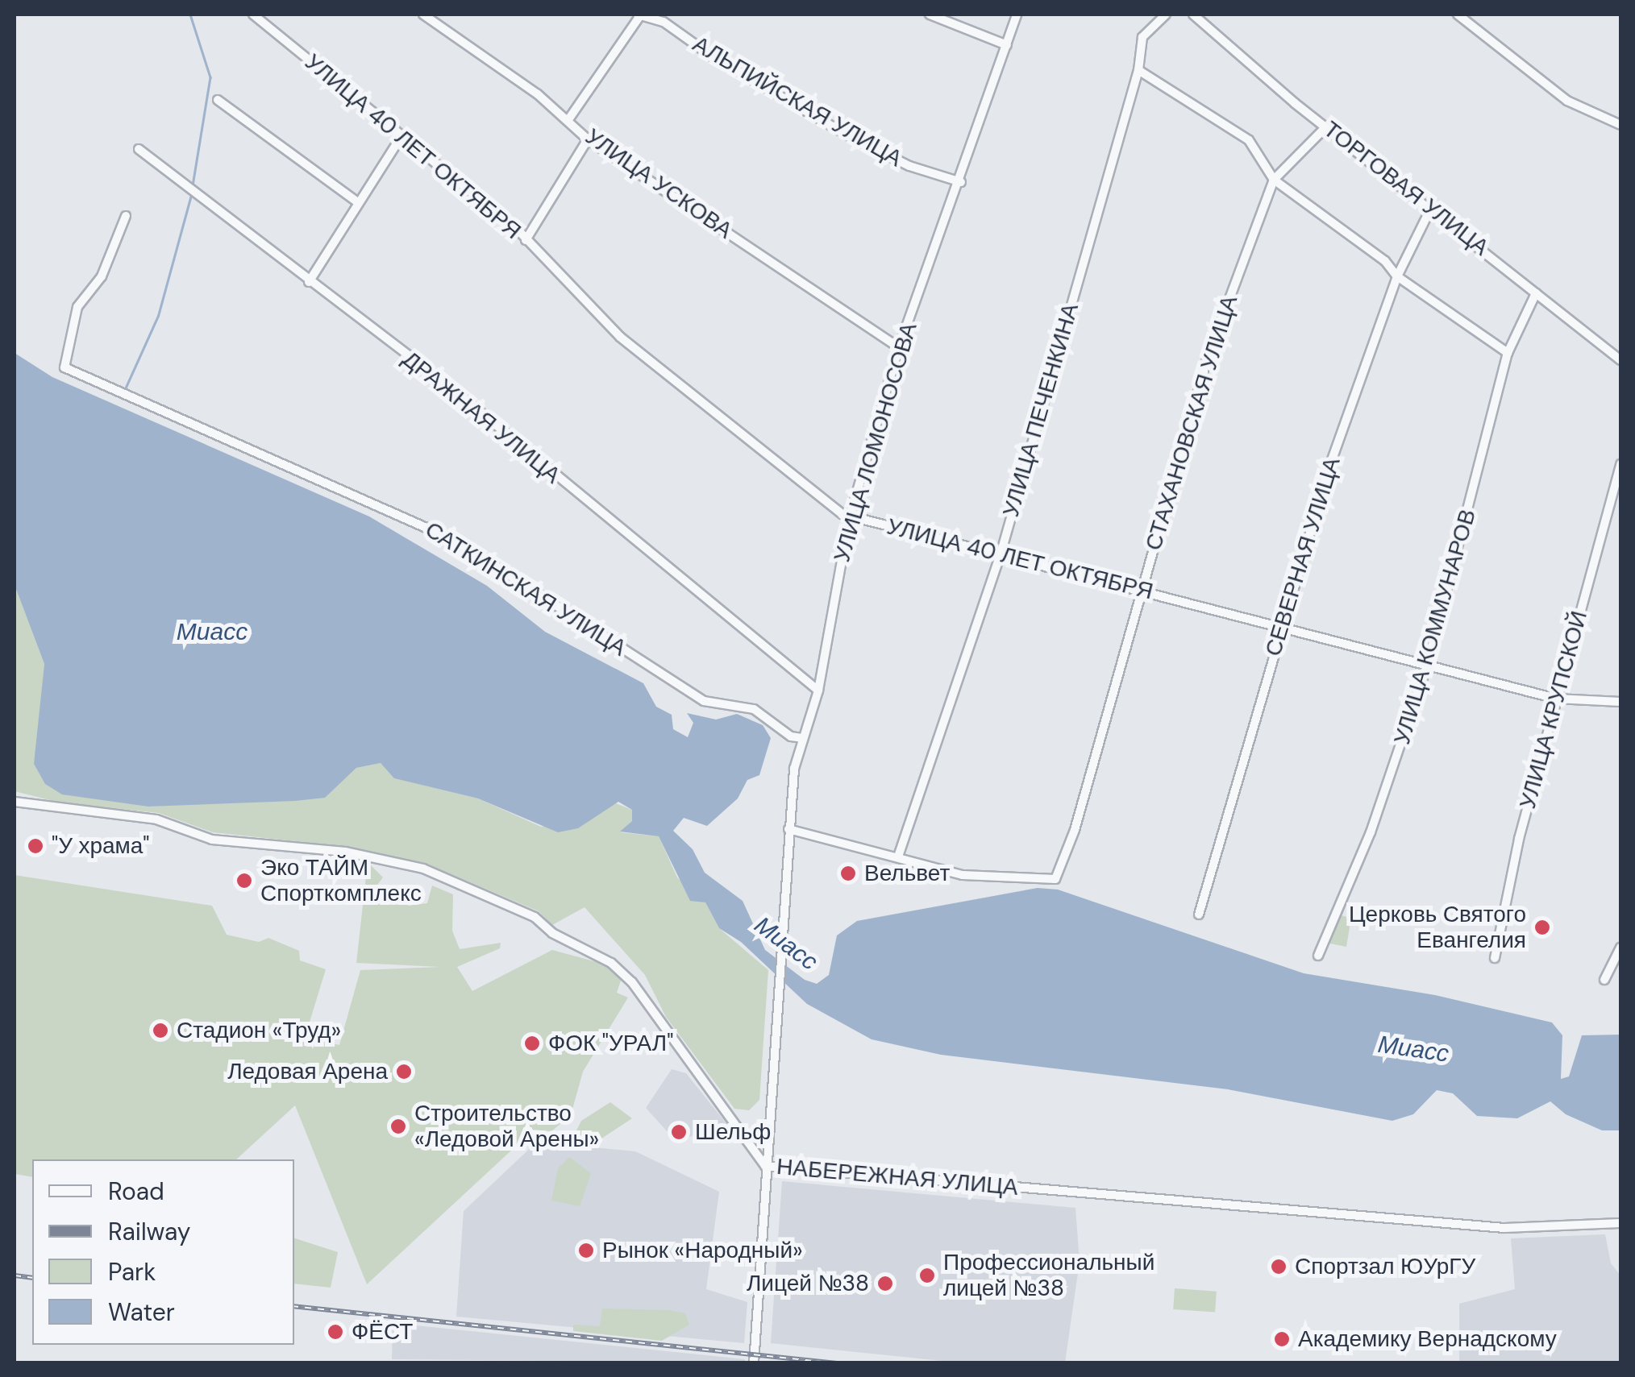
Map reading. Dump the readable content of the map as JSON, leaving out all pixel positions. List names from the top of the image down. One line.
{"streets":{"street":["АЛЬПИЙСКАЯ УЛИЦА","УЛИЦА 40 ЛЕТ ОКТЯБРЯ","УЛИЦА УСКОВА","ТОРГОВАЯ УЛИЦА","УЛИЦА ПЕЧЕНКИНА","ДРАЖНАЯ УЛИЦА","СТАХАНОВСКАЯ УЛИЦА","УЛИЦА ЛОМОНОСОВА","СЕВЕРНАЯ УЛИЦА","САТКИНСКАЯ УЛИЦА","УЛИЦА КОММУНАРОВ","УЛИЦА КРУПСКОЙ","НАБЕРЕЖНАЯ УЛИЦА"]},"crossings":[["АЛЬПИЙСКАЯ УЛИЦА","УЛИЦА ЛОМОНОСОВА"],["УЛИЦА 40 ЛЕТ ОКТЯБРЯ","УЛИЦА ПЕЧЕНКИНА"],["УЛИЦА 40 ЛЕТ ОКТЯБРЯ","СТАХАНОВСКАЯ УЛИЦА"],["УЛИЦА 40 ЛЕТ ОКТЯБРЯ","УЛИЦА ЛОМОНОСОВА"],["УЛИЦА 40 ЛЕТ ОКТЯБРЯ","СЕВЕРНАЯ УЛИЦА"],["УЛИЦА 40 ЛЕТ ОКТЯБРЯ","УЛИЦА КОММУНАРОВ"],["УЛИЦА 40 ЛЕТ ОКТЯБРЯ","УЛИЦА КРУПСКОЙ"],["УЛИЦА УСКОВА","УЛИЦА ЛОМОНОСОВА"],["ТОРГОВАЯ УЛИЦА","СТАХАНОВСКАЯ УЛИЦА"],["ТОРГОВАЯ УЛИЦА","СЕВЕРНАЯ УЛИЦА"],["ТОРГОВАЯ УЛИЦА","УЛИЦА КОММУНАРОВ"],["УЛИЦА ПЕЧЕНКИНА","СТАХАНОВСКАЯ УЛИЦА"],["ДРАЖНАЯ УЛИЦА","УЛИЦА ЛОМОНОСОВА"],["УЛИЦА ЛОМОНОСОВА","САТКИНСКАЯ УЛИЦА"],["УЛИЦА ЛОМОНОСОВА","НАБЕРЕЖНАЯ УЛИЦА"]],"water":["Миасс"],"places":["\"У храма\"","Вельвет","Эко ТАЙМ Спорткомплекс","Церковь Святого Евангелия","Стадион «Труд»","ФОК \"УРАЛ\"","Ледовая Арена","Строительство «Ледовой Арены»","Шельф","Рынок «Народный»","Спортзал ЮУрГУ","Профессиональный лицей №38","Лицей №38","ФЁСТ","Академику Вернадскому"],"legend":["Road","Railway","Park","Water"]}
